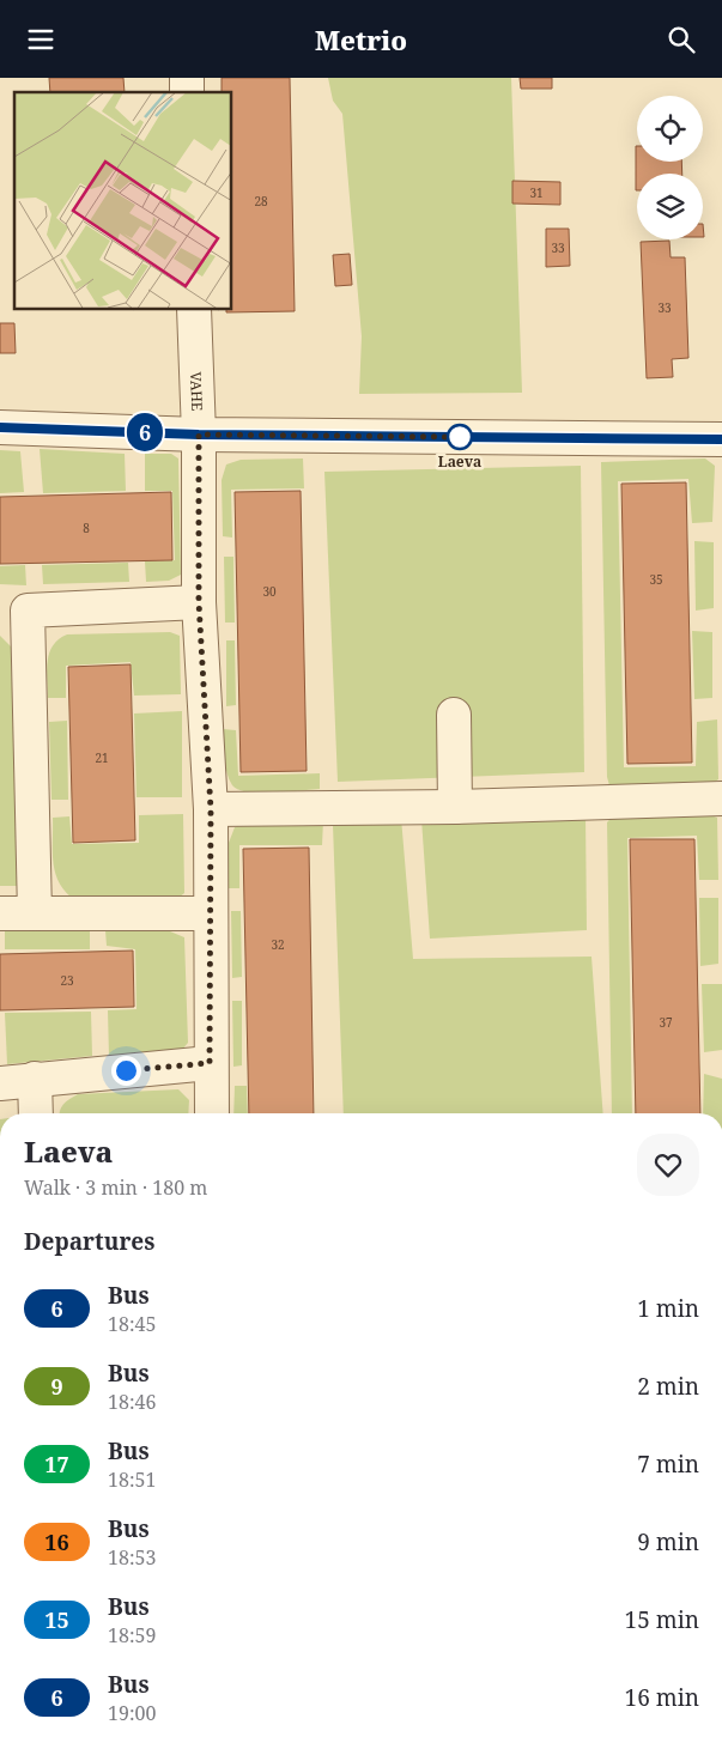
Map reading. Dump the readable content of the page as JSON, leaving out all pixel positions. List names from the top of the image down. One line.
{"streets":{"street":["VAHE"]},"places":["Laeva"],"lines":["bus line 6"],"house_numbers":["31","28","33","33","8","35","30","21","32","23","37"],"page":{"header":"Metrio","on_map":"6","heading":[["Laeva","Walk · 3 min · 180 m"],"Departures"],"list":[{"mark":"6","name":"Bus","note":"18:45","value":"1 min"},{"mark":"9","name":"Bus","note":"18:46","value":"2 min"},{"mark":"17","name":"Bus","note":"18:51","value":"7 min"},{"mark":"16","name":"Bus","note":"18:53","value":"9 min"},{"mark":"15","name":"Bus","note":"18:59","value":"15 min"},{"mark":"6","name":"Bus","note":"19:00","value":"16 min"}]}}
